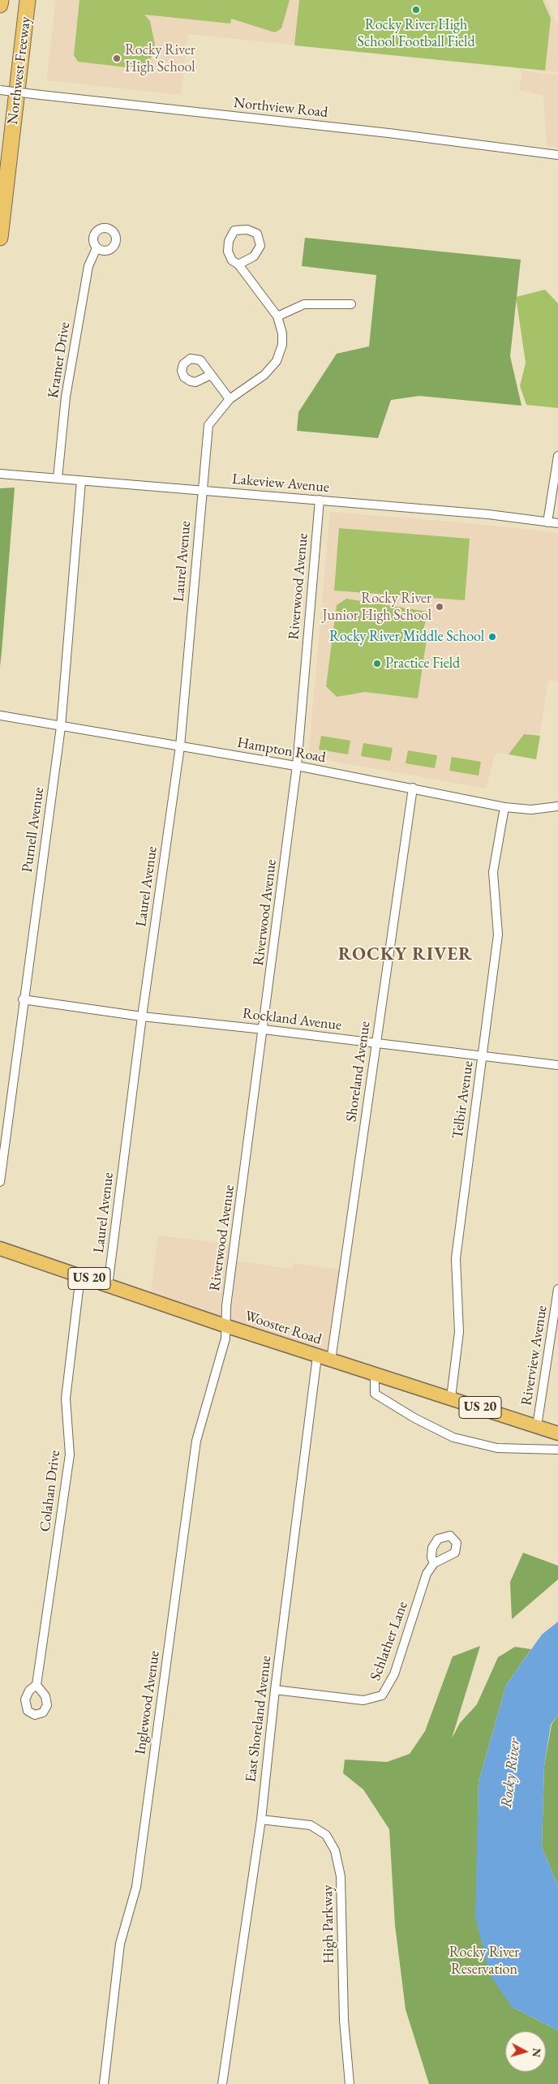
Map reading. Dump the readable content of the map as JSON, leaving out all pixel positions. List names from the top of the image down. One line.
{"streets":{"highway":["Northwest Freeway"],"main road":["US 20","Wooster Road"],"street":["Northview Road","Kramer Drive","Lakeview Avenue","Laurel Avenue","Riverwood Avenue","Hampton Road","Purnell Avenue","Rockland Avenue","Shoreland Avenue","Telbir Avenue","Riverview Avenue","Colahan Drive","Schlather Lane","Inglewood Avenue","East Shoreland Avenue","High Parkway"]},"crossings":[["Kramer Drive","Lakeview Avenue"],["Lakeview Avenue","Laurel Avenue"],["Lakeview Avenue","Riverwood Avenue"],["Lakeview Avenue","Purnell Avenue"],["Laurel Avenue","Hampton Road"],["Laurel Avenue","Rockland Avenue"],["Laurel Avenue","Wooster Road"],["Riverwood Avenue","Hampton Road"],["Riverwood Avenue","Rockland Avenue"],["Riverwood Avenue","Wooster Road"],["Riverwood Avenue","Inglewood Avenue"],["Hampton Road","Purnell Avenue"],["Hampton Road","Shoreland Avenue"],["Hampton Road","Telbir Avenue"],["Purnell Avenue","Rockland Avenue"],["Rockland Avenue","Shoreland Avenue"],["Rockland Avenue","Telbir Avenue"],["Shoreland Avenue","Wooster Road"],["Telbir Avenue","Wooster Road"],["Wooster Road","Riverview Avenue"],["Wooster Road","Colahan Drive"],["Wooster Road","Inglewood Avenue"],["Wooster Road","East Shoreland Avenue"],["Schlather Lane","East Shoreland Avenue"],["East Shoreland Avenue","High Parkway"]],"districts":["ROCKY RIVER"],"water":["Rocky River"],"parks":["Rocky River Reservation"],"places":["Rocky River High School Football Field","Rocky River High School","Rocky River Junior High School","Rocky River Middle School","Practice Field"],"north":"right"}
